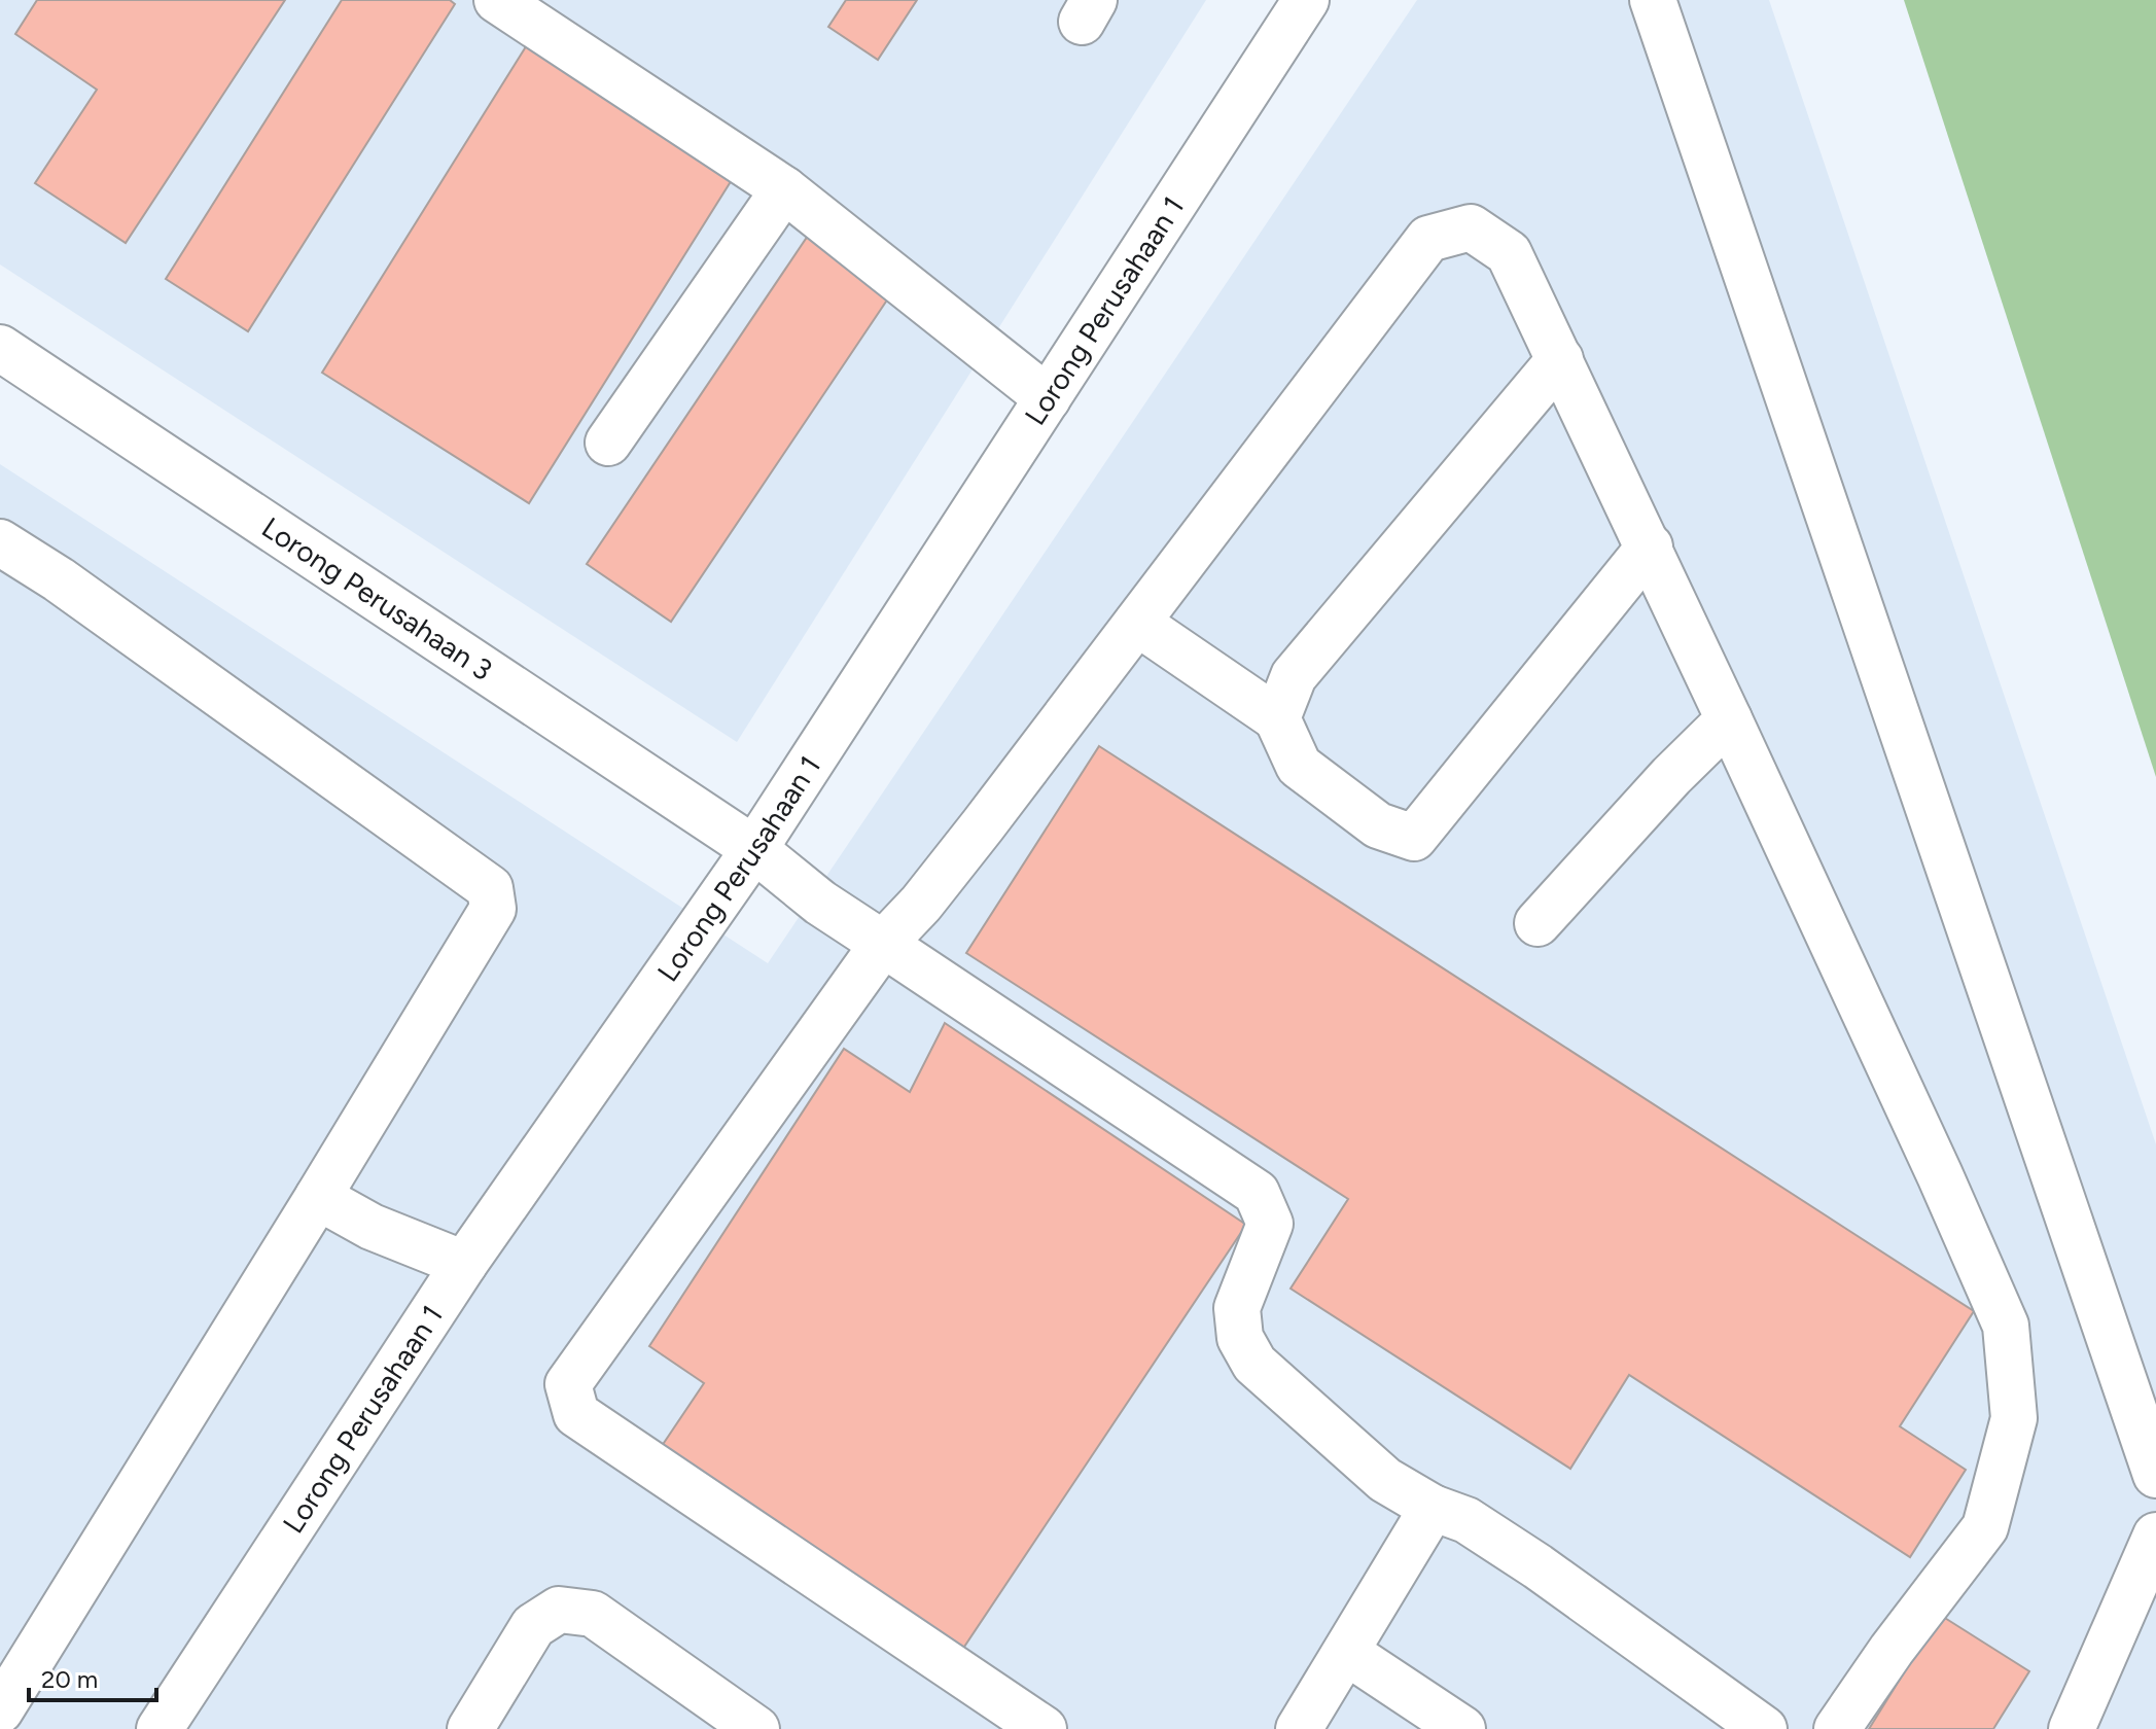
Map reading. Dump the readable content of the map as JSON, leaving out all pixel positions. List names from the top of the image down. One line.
{"streets":{"street":["Lorong Perusahaan 1","Lorong Perusahaan 3"]},"crossings":[["Lorong Perusahaan 1","Lorong Perusahaan 3"]],"scale_bar":"20 m"}
